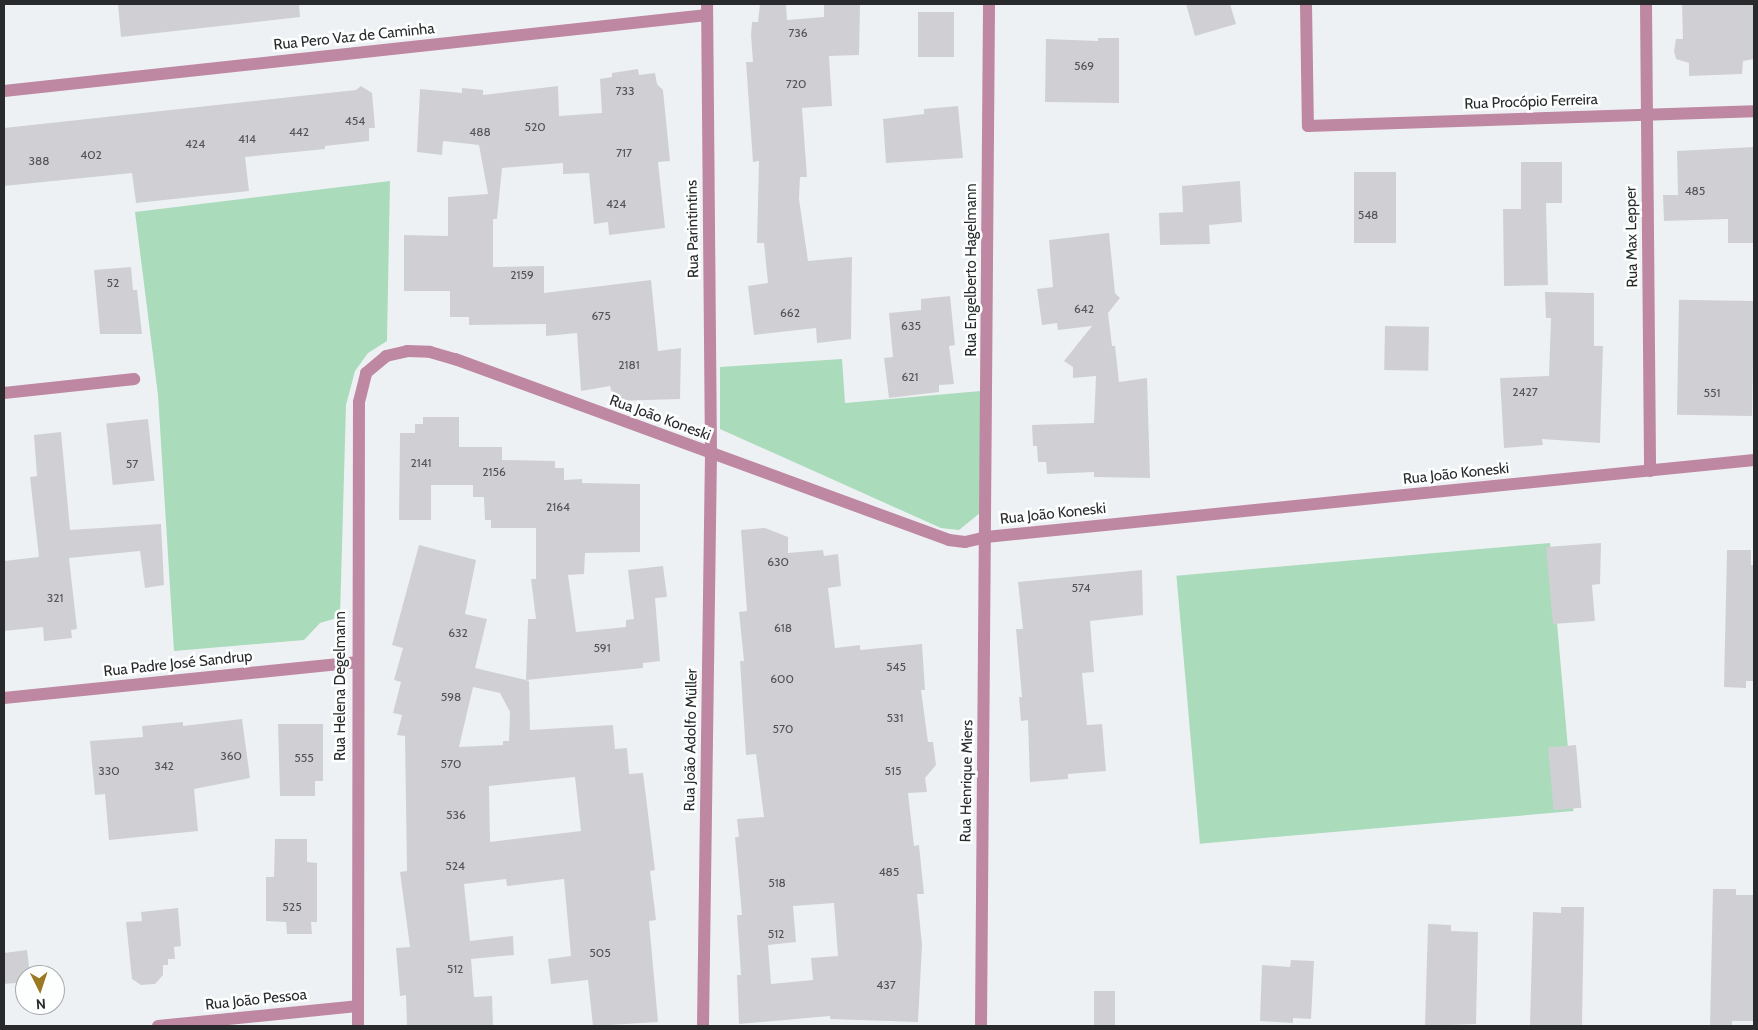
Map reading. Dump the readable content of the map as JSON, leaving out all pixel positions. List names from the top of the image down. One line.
{"streets":{"street":["Rua Pero Vaz de Caminha","Rua Procópio Ferreira","Rua Parintintins","Rua Max Lepper","Rua Engelberto Hagelmann","Rua João Koneski","Rua Padre José Sandrup","Rua Helena Degelmann","Rua João Adolfo Müller","Rua Henrique Miers","Rua João Pessoa"]},"crossings":[["Rua Pero Vaz de Caminha","Rua Parintintins"],["Rua Procópio Ferreira","Rua Max Lepper"],["Rua Parintintins","Rua João Koneski"],["Rua Parintintins","Rua João Adolfo Müller"],["Rua Max Lepper","Rua João Koneski"],["Rua Engelberto Hagelmann","Rua João Koneski"],["Rua Engelberto Hagelmann","Rua Henrique Miers"],["Rua João Koneski","Rua Helena Degelmann"],["Rua João Koneski","Rua João Adolfo Müller"],["Rua João Koneski","Rua Henrique Miers"],["Rua Padre José Sandrup","Rua Helena Degelmann"],["Rua Helena Degelmann","Rua João Pessoa"]],"house_numbers":["736","569","720","733","454","520","442","488","414","424","717","402","388","485","424","548","2159","52","642","662","675","635","2181","621","2427","551","2141","57","2156","2164","630","574","321","618","632","591","545","600","598","531","570","360","555","570","342","330","515","536","524","485","518","525","512","505","512","437"],"north":"bottom"}
